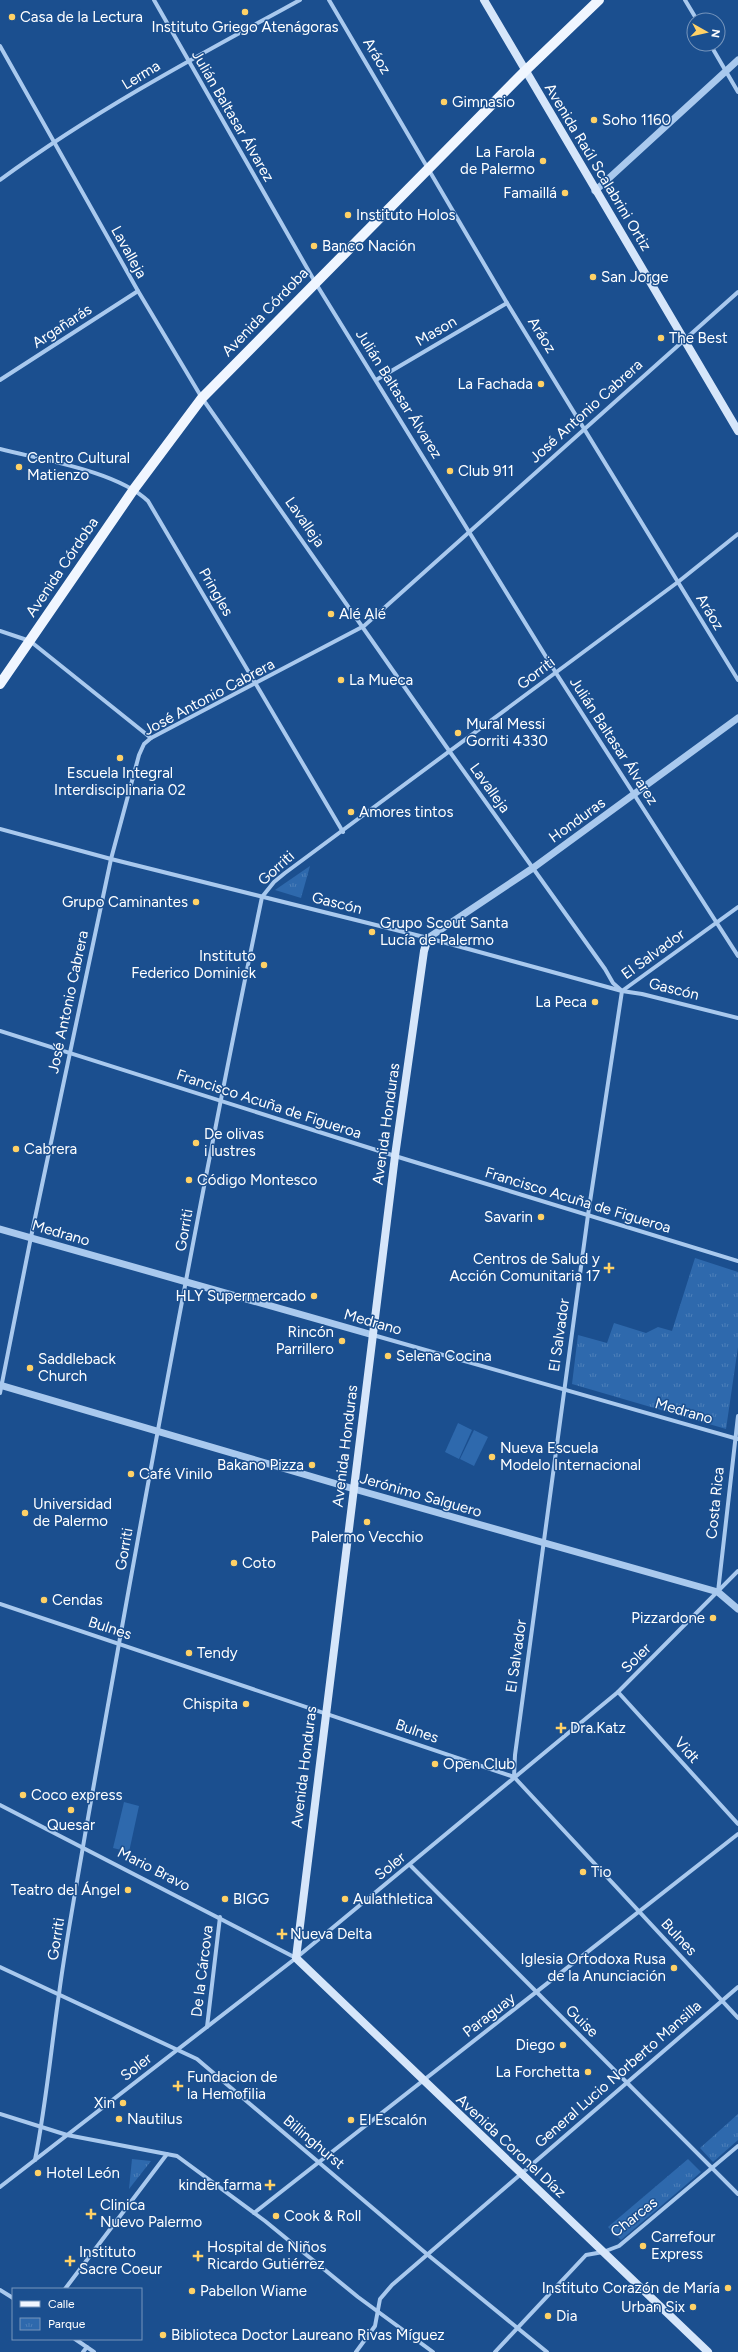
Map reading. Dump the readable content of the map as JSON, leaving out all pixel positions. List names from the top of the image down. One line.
{"streets":{"main road":["Avenida Raúl Scalabrini Ortiz","Avenida Córdoba","Avenida Honduras","Avenida Coronel Díaz"],"street":["Aráoz","Lerma","Julián Baltasar Álvarez","Lavalleja","Argañarás","Mason","José Antonio Cabrera","Pringles","Gorriti","Honduras","Gascón","El Salvador","Francisco Acuña de Figueroa","Medrano","Jerónimo Salguero","Costa Rica","Bulnes","Soler","Vidt","Mario Bravo","De la Cárcova","Paraguay","Guise","General Lucio Norberto Mansilla","Billinghurst","Charcas"]},"crossings":[["Aráoz","Avenida Córdoba"],["Aráoz","Mason"],["Aráoz","José Antonio Cabrera"],["Aráoz","Gorriti"],["Lerma","Julián Baltasar Álvarez"],["Lerma","Lavalleja"],["Julián Baltasar Álvarez","Avenida Córdoba"],["Julián Baltasar Álvarez","Mason"],["Julián Baltasar Álvarez","José Antonio Cabrera"],["Julián Baltasar Álvarez","Gorriti"],["Julián Baltasar Álvarez","Honduras"],["Julián Baltasar Álvarez","El Salvador"],["Avenida Raúl Scalabrini Ortiz","Avenida Córdoba"],["Avenida Raúl Scalabrini Ortiz","José Antonio Cabrera"],["Lavalleja","Avenida Córdoba"],["Lavalleja","Argañarás"],["Lavalleja","José Antonio Cabrera"],["Lavalleja","Gorriti"],["Lavalleja","Honduras"],["Lavalleja","Gascón"],["Lavalleja","El Salvador"],["Avenida Córdoba","Pringles"],["José Antonio Cabrera","Pringles"],["José Antonio Cabrera","Gascón"],["José Antonio Cabrera","Francisco Acuña de Figueroa"],["José Antonio Cabrera","Medrano"],["José Antonio Cabrera","Jerónimo Salguero"],["Pringles","Gorriti"],["Gorriti","Gascón"],["Gorriti","Francisco Acuña de Figueroa"],["Gorriti","Medrano"],["Gorriti","Jerónimo Salguero"],["Gorriti","Bulnes"],["Gorriti","Soler"],["Gorriti","Mario Bravo"],["Gorriti","Billinghurst"],["Honduras","Gascón"],["Honduras","Avenida Honduras"],["Gascón","El Salvador"],["Gascón","Avenida Honduras"],["El Salvador","Francisco Acuña de Figueroa"],["El Salvador","Medrano"],["El Salvador","Jerónimo Salguero"],["El Salvador","Bulnes"],["El Salvador","Soler"],["Francisco Acuña de Figueroa","Avenida Honduras"],["Avenida Honduras","Medrano"],["Avenida Honduras","Jerónimo Salguero"],["Avenida Honduras","Bulnes"],["Avenida Honduras","Soler"],["Avenida Honduras","Mario Bravo"],["Avenida Honduras","Avenida Coronel Díaz"],["Medrano","Costa Rica"],["Jerónimo Salguero","Costa Rica"],["Jerónimo Salguero","Soler"],["Costa Rica","Soler"],["Bulnes","Soler"],["Bulnes","Paraguay"],["Bulnes","General Lucio Norberto Mansilla"],["Soler","Vidt"],["Soler","Mario Bravo"],["Soler","De la Cárcova"],["Soler","Guise"],["Soler","Billinghurst"],["Soler","Avenida Coronel Díaz"],["Mario Bravo","De la Cárcova"],["Mario Bravo","Avenida Coronel Díaz"],["Paraguay","Guise"],["Paraguay","Billinghurst"],["Paraguay","Avenida Coronel Díaz"],["Guise","General Lucio Norberto Mansilla"],["Guise","Charcas"],["General Lucio Norberto Mansilla","Billinghurst"],["General Lucio Norberto Mansilla","Avenida Coronel Díaz"],["Billinghurst","Charcas"],["Avenida Coronel Díaz","Charcas"]],"places":{"other":["Instituto Griego Atenágoras","Casa de la Lectura","Gimnasio","Soho 1160","La Farola de Palermo","Famaillá","Instituto Holos","Banco Nación","San Jorge","The Best","La Fachada","Centro Cultural Matienzo","Club 911","Alé Alé","La Mueca","Mural Messi Gorriti 4330","Escuela Integral Interdisciplinaria 02","Amores tintos","Grupo Caminantes","Grupo Scout Santa Lucía de Palermo","Instituto Federico Dominick","La Peca","De olivas i lustres","Cabrera","Código Montesco","Savarin","HLY Supermercado","Rincón Parrillero","Selena Cocina","Saddleback Church","Nueva Escuela Modelo Internacional","Bakano Pizza","Café Vinilo","Universidad de Palermo","Palermo Vecchio","Coto","Cendas","Pizzardone","Tendy","Chispita","Open Club","Coco express","Quesar","Tio","Teatro del Ángel","BIGG","Aulathletica","Iglesia Ortodoxa Rusa de la Anunciación","Diego","La Forchetta","Xin","Nautilus","El Escalón","Hotel León","Cook & Roll","Carrefour Express","Instituto Corazón de María","Pabellon Wiame","Urban Six","Dia","Biblioteca Doctor Laureano Rivas Míguez"],"health":["Centros de Salud y Acción Comunitaria 17","Dra.Katz","Nueva Delta","Fundacion de la Hemofilia","kinder farma","Clinica Nuevo Palermo","Hospital de Niños Ricardo Gutiérrez","Instituto Sacre Coeur"]},"legend":["Calle","Parque"],"north":"right"}
